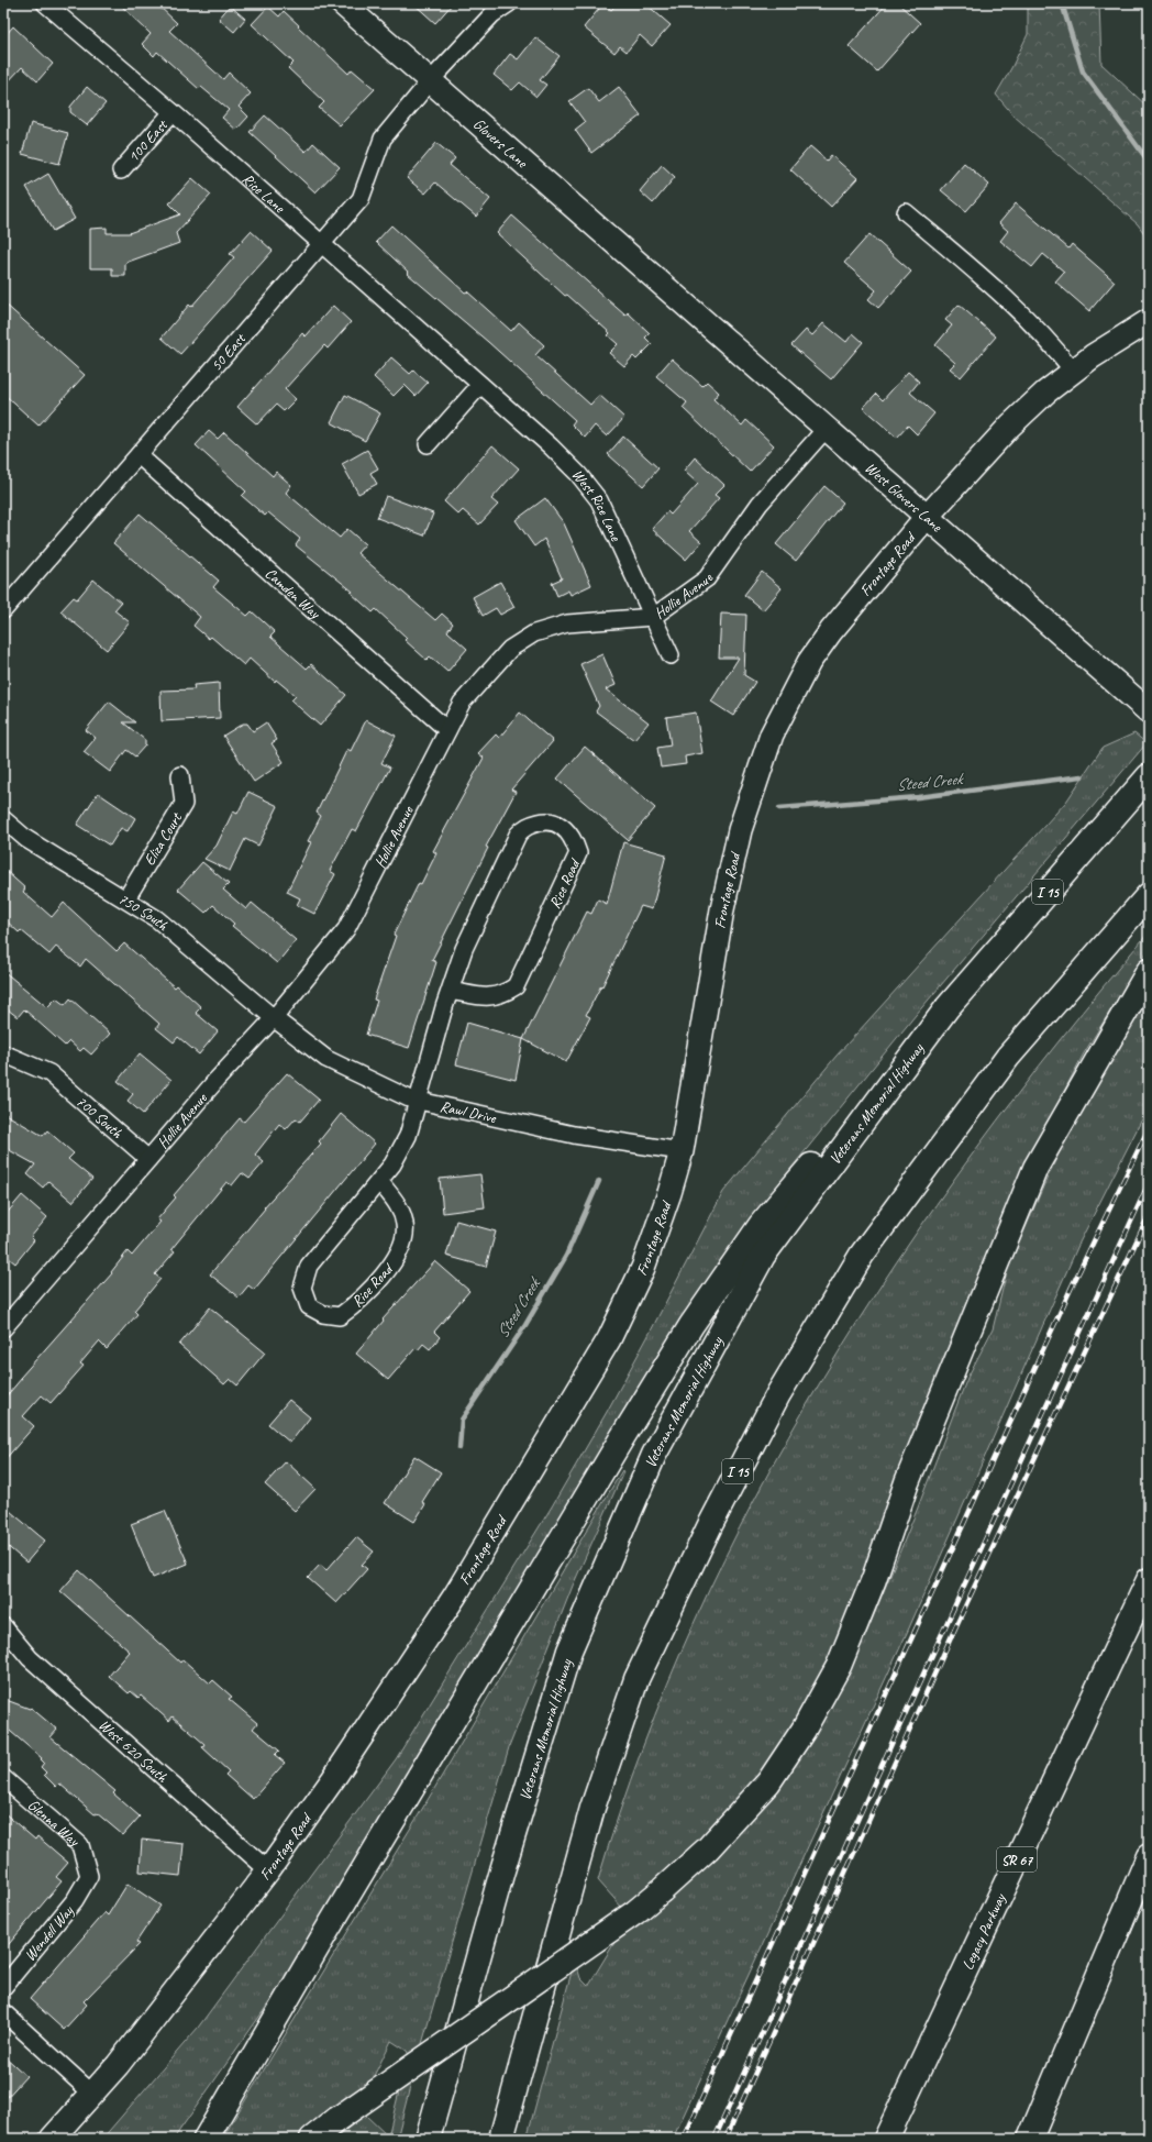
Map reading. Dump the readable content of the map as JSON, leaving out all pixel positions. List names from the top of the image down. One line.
{"streets":{"highway":["I 15","Veterans Memorial Highway","SR 67","Legacy Parkway"],"street":["100 East","Glovers Lane","Rice Lane","50 East","West Glovers Lane","West Rice Lane","Frontage Road","Camden Way","Hollie Avenue","Eliza Court","Rice Road","750 South","Rawl Drive","700 South","West 620 South","Glenna Way","Wendell Way"]},"crossings":[["100 East","Rice Lane"],["Glovers Lane","50 East"],["Glovers Lane","West Glovers Lane"],["Rice Lane","50 East"],["Rice Lane","West Rice Lane"],["50 East","Camden Way"],["West Glovers Lane","Frontage Road"],["West Glovers Lane","Hollie Avenue"],["West Rice Lane","Hollie Avenue"],["Frontage Road","Rawl Drive"],["Frontage Road","West 620 South"],["Camden Way","Hollie Avenue"],["Hollie Avenue","750 South"],["Hollie Avenue","Rawl Drive"],["Hollie Avenue","700 South"],["Eliza Court","750 South"],["Rice Road","Rawl Drive"],["750 South","Rawl Drive"],["Glenna Way","Wendell Way"]],"water":["Steed Creek"]}
